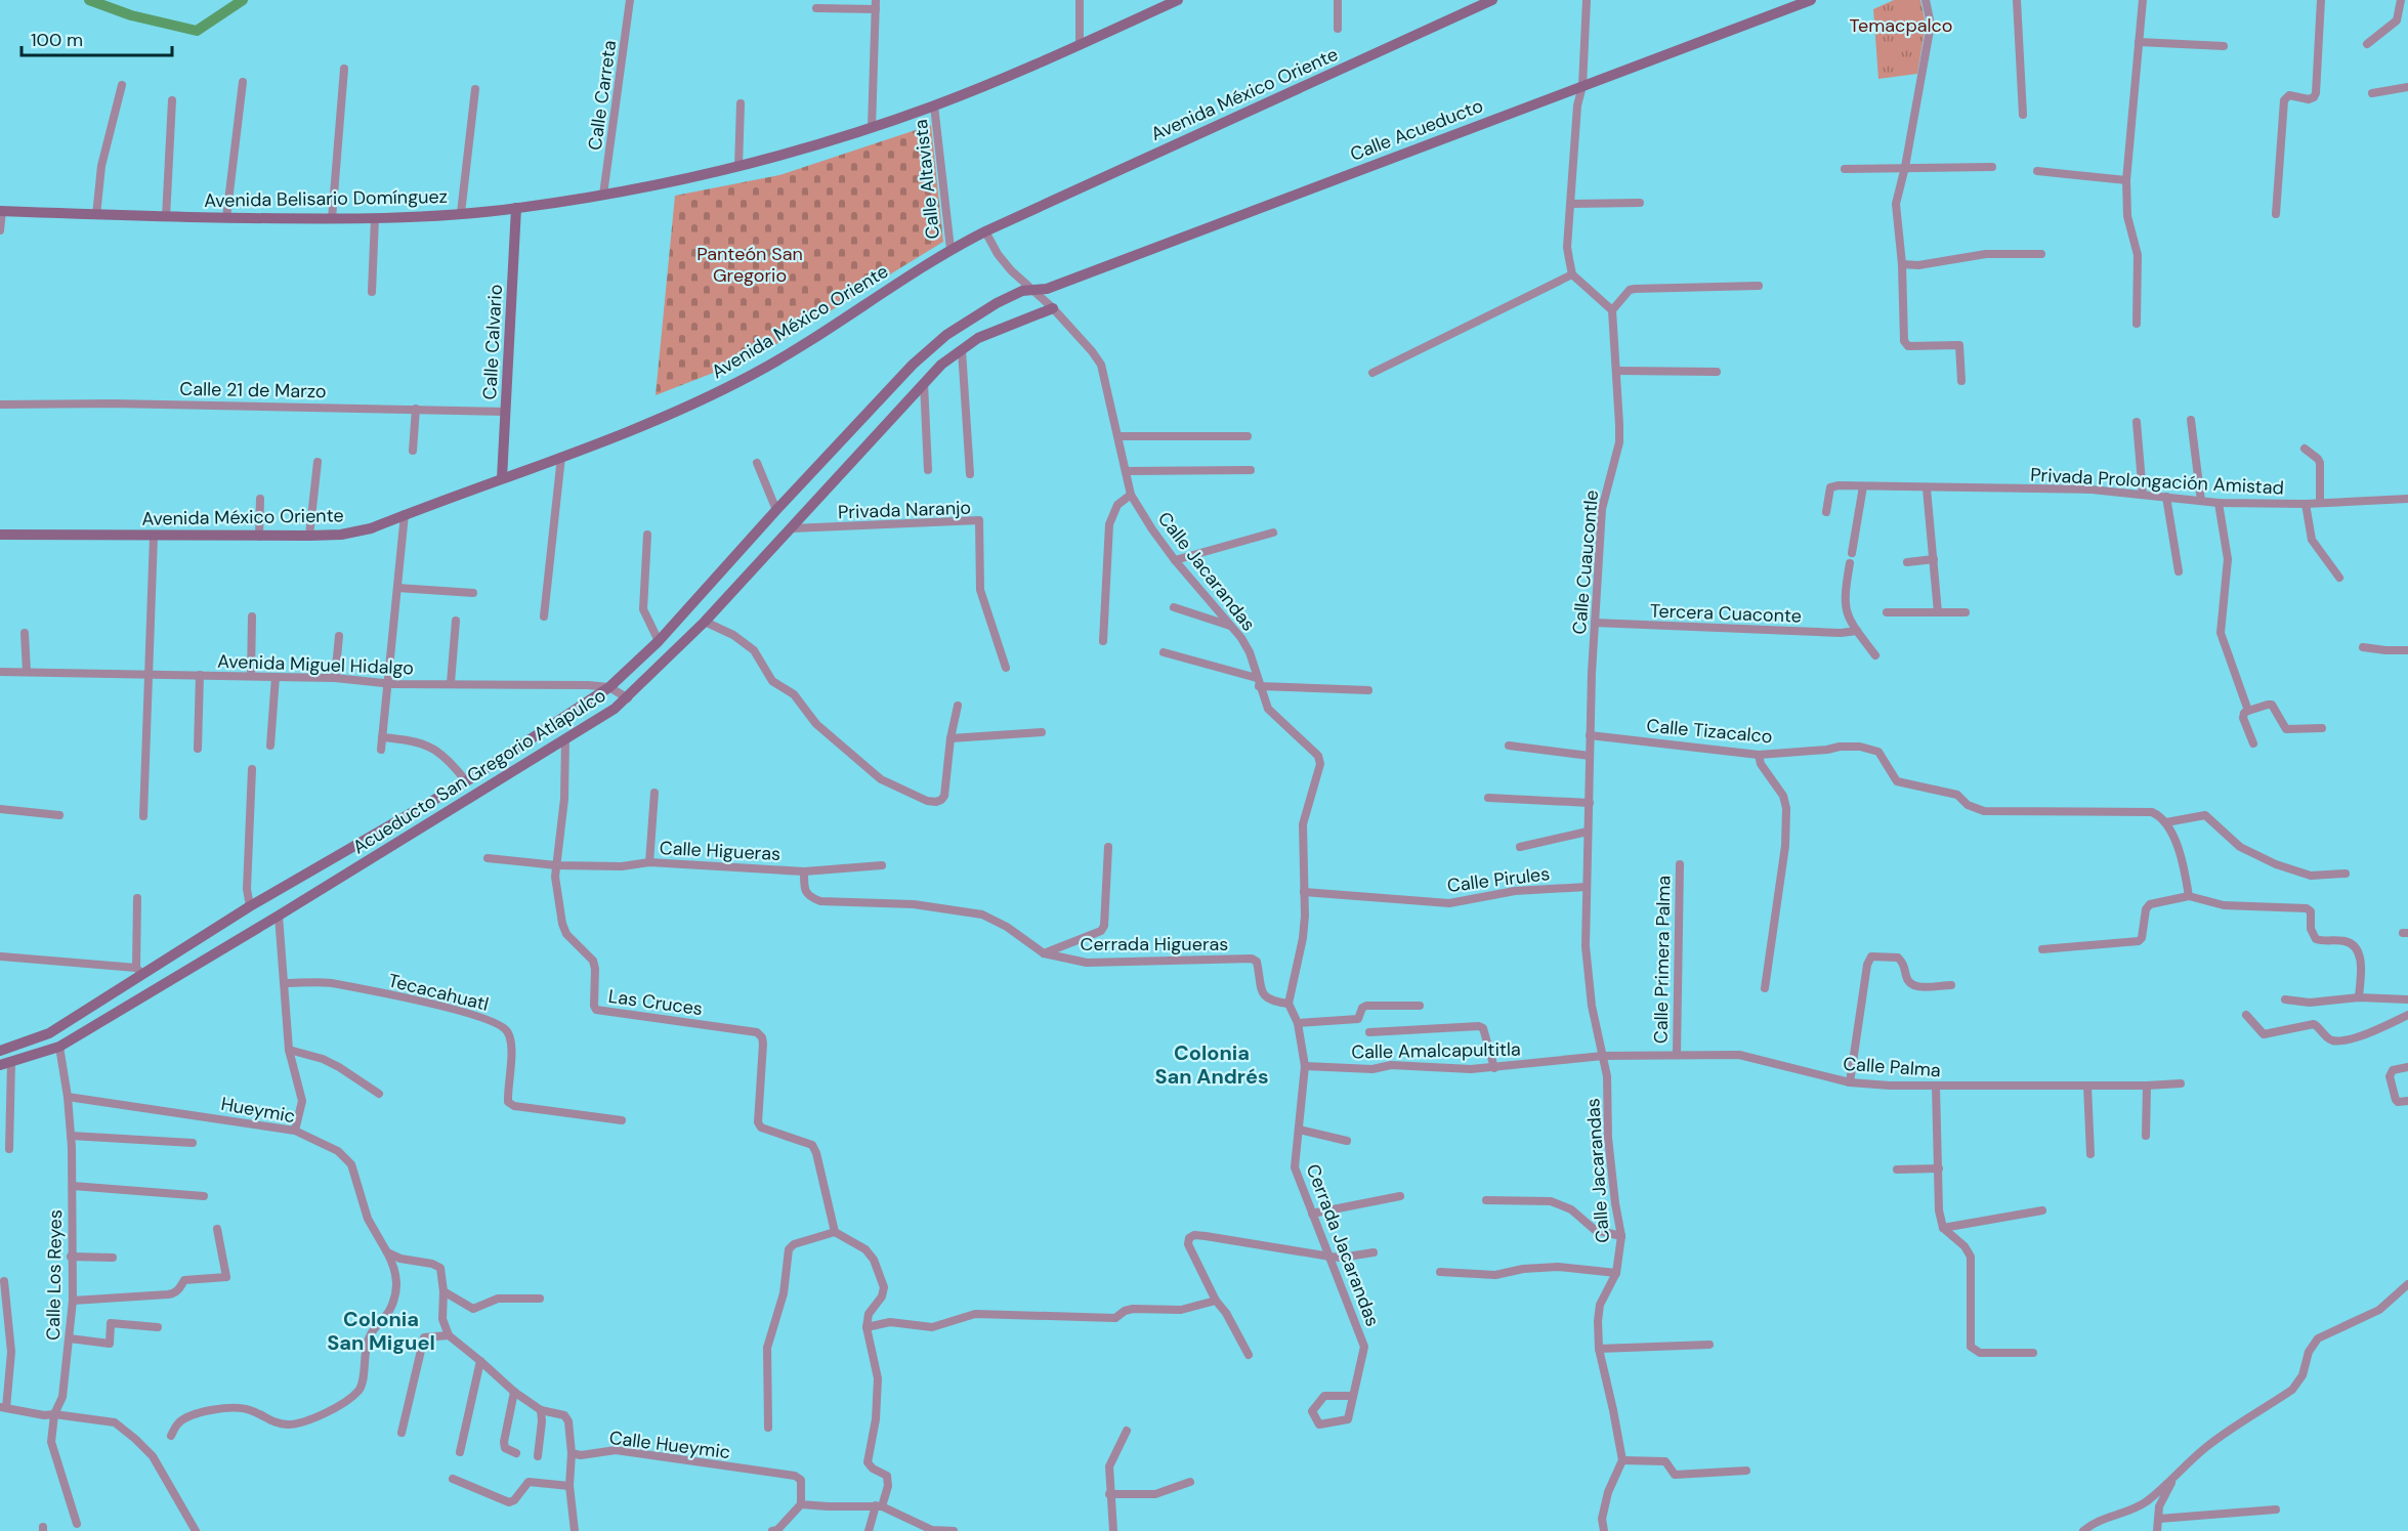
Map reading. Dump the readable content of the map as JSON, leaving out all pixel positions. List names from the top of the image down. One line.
{"streets":{"street":["Avenida México Oriente","Calle Carreta","Calle Acueducto","Calle Altavista","Avenida Belisario Domínguez","Calle Calvario","Calle 21 de Marzo","Privada Prolongación Amistad","Privada Naranjo","Calle Cuaucontle","Calle Jacarandas","Tercera Cuaconte","Avenida Miguel Hidalgo","Calle Tizacalco","Acueducto San Gregorio Atlapulco","Calle Higueras","Calle Pirules","Cerrada Higueras","Calle Primera Palma","Tecacahuatl","Las Cruces","Calle Amalcapultitla","Calle Palma","Hueymic","Cerrada Jacarandas","Calle Los Reyes","Calle Hueymic"]},"crossings":[["Avenida México Oriente","Calle Altavista"],["Avenida México Oriente","Calle Calvario"],["Calle Carreta","Avenida Belisario Domínguez"],["Calle Acueducto","Acueducto San Gregorio Atlapulco"],["Calle Altavista","Avenida Belisario Domínguez"],["Avenida Belisario Domínguez","Calle Calvario"],["Calle Calvario","Calle 21 de Marzo"],["Privada Naranjo","Acueducto San Gregorio Atlapulco"],["Calle Cuaucontle","Calle Jacarandas"],["Calle Cuaucontle","Tercera Cuaconte"],["Calle Cuaucontle","Calle Tizacalco"],["Calle Cuaucontle","Calle Pirules"],["Calle Jacarandas","Acueducto San Gregorio Atlapulco"],["Calle Jacarandas","Calle Pirules"],["Calle Jacarandas","Cerrada Higueras"],["Calle Jacarandas","Calle Amalcapultitla"],["Calle Jacarandas","Calle Palma"],["Avenida Miguel Hidalgo","Acueducto San Gregorio Atlapulco"],["Acueducto San Gregorio Atlapulco","Las Cruces"],["Acueducto San Gregorio Atlapulco","Calle Los Reyes"],["Calle Higueras","Cerrada Higueras"],["Calle Higueras","Las Cruces"],["Calle Primera Palma","Calle Palma"],["Calle Amalcapultitla","Calle Palma"],["Calle Amalcapultitla","Cerrada Jacarandas"],["Hueymic","Calle Los Reyes"]],"districts":["Colonia San Andrés","Colonia San Miguel"],"parks":["Temacpalco","Panteón San Gregorio"],"scale_bar":"100 m"}
